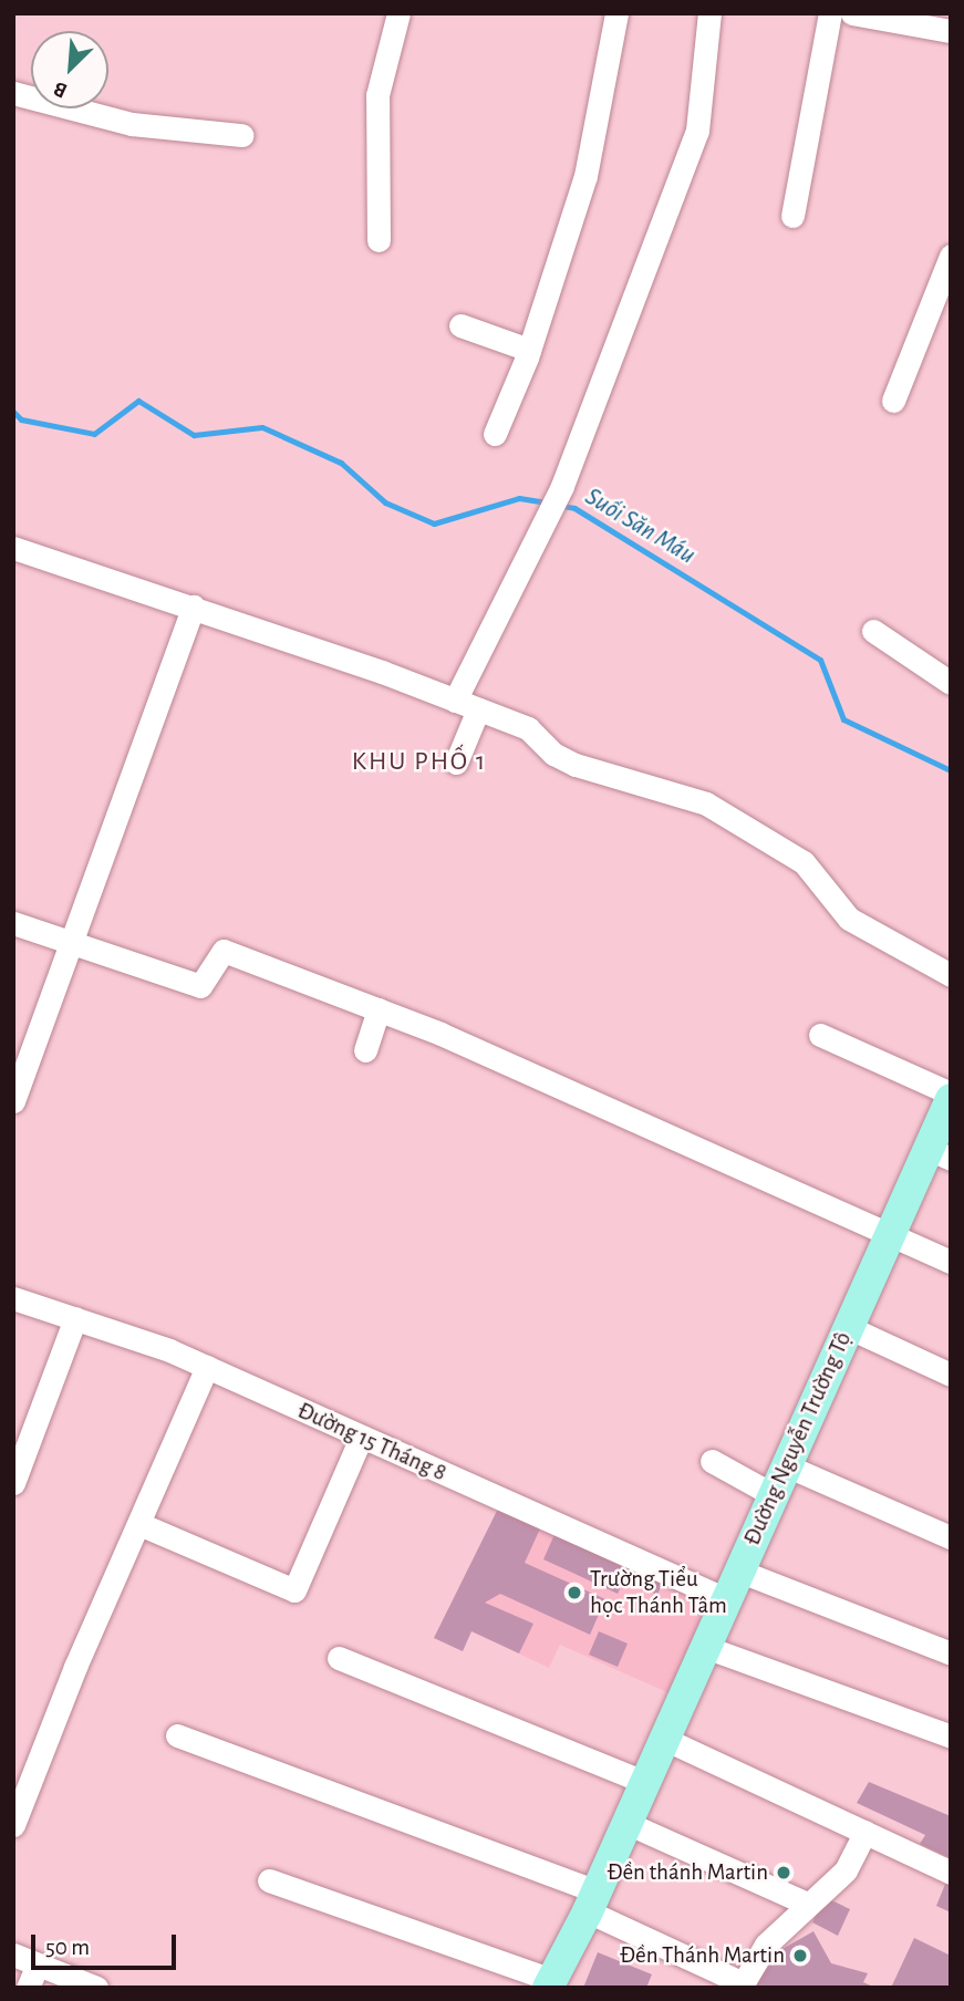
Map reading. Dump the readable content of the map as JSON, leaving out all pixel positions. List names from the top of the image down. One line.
{"streets":{"main road":["Đường Nguyễn Trường Tộ"],"street":["Đường 15 Tháng 8"]},"crossings":[["Đường Nguyễn Trường Tộ","Đường 15 Tháng 8"]],"districts":["KHU PHỐ 1"],"water":["Suối Săn Máu"],"places":["Trường Tiểu học Thánh Tâm","Đền thánh Martin","Đền Thánh Martin"],"scale_bar":"50 m","north":"bottom left"}
